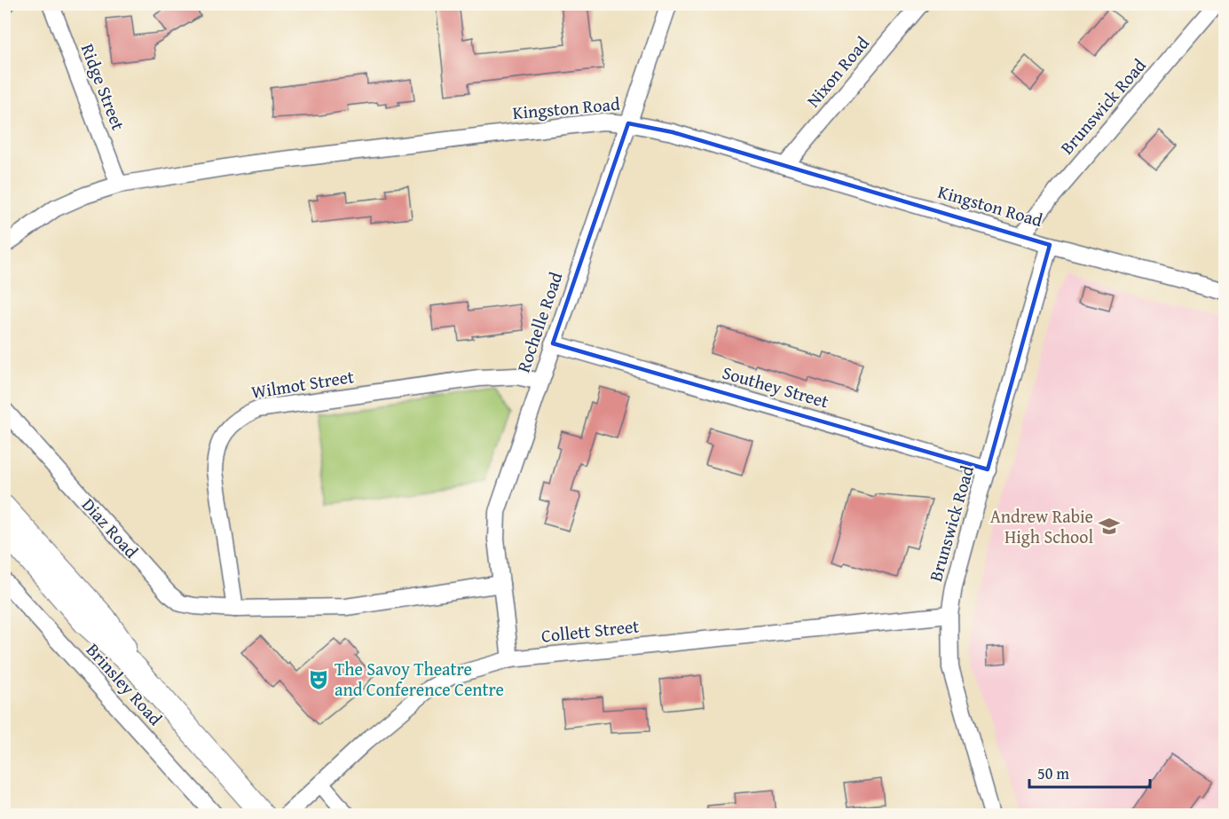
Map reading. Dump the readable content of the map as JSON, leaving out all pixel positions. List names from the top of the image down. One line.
{"streets":{"street":["Nixon Road","Ridge Street","Brunswick Road","Kingston Road","Rochelle Road","Wilmot Street","Southey Street","Diaz Road","Collett Street","Brinsley Road"]},"crossings":[["Nixon Road","Kingston Road"],["Ridge Street","Kingston Road"],["Brunswick Road","Kingston Road"],["Brunswick Road","Southey Street"],["Brunswick Road","Collett Street"],["Kingston Road","Rochelle Road"],["Rochelle Road","Wilmot Street"],["Rochelle Road","Southey Street"],["Rochelle Road","Collett Street"],["Wilmot Street","Diaz Road"]],"places":{"school or university":["Andrew Rabie High School"],"theatre":["The Savoy Theatre and Conference Centre"]},"scale_bar":"50 m"}
